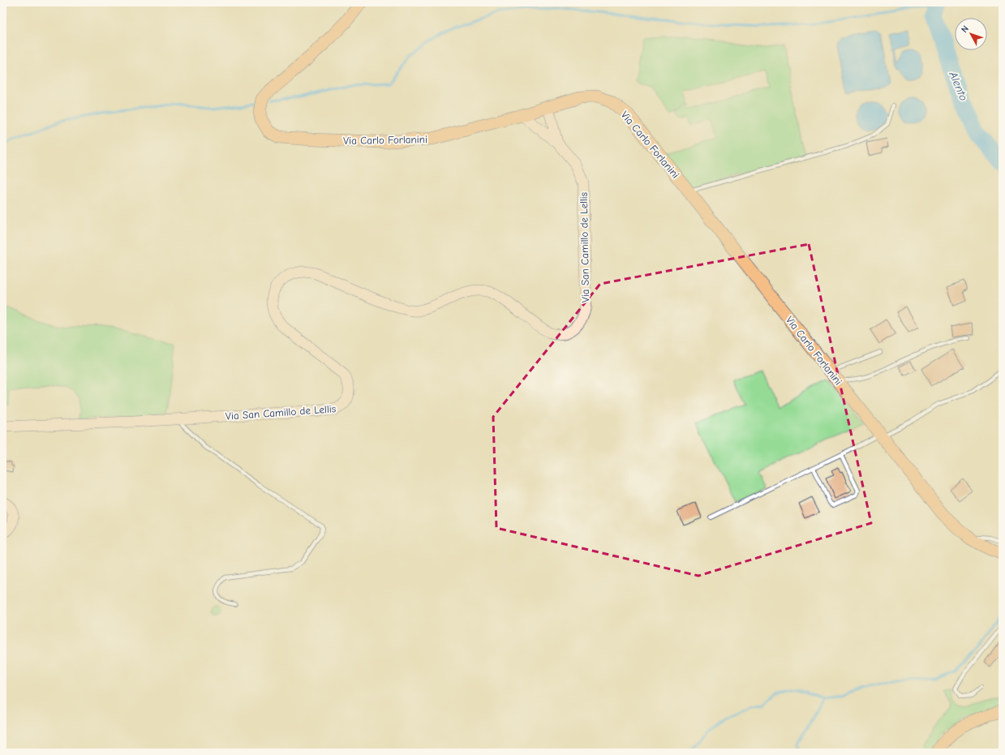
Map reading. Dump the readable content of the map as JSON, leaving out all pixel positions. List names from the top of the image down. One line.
{"streets":{"main road":["Via Carlo Forlanini","Via San Camillo de Lellis"]},"crossings":[["Via Carlo Forlanini","Via San Camillo de Lellis"]],"water":["Alento"],"north":"top left"}
